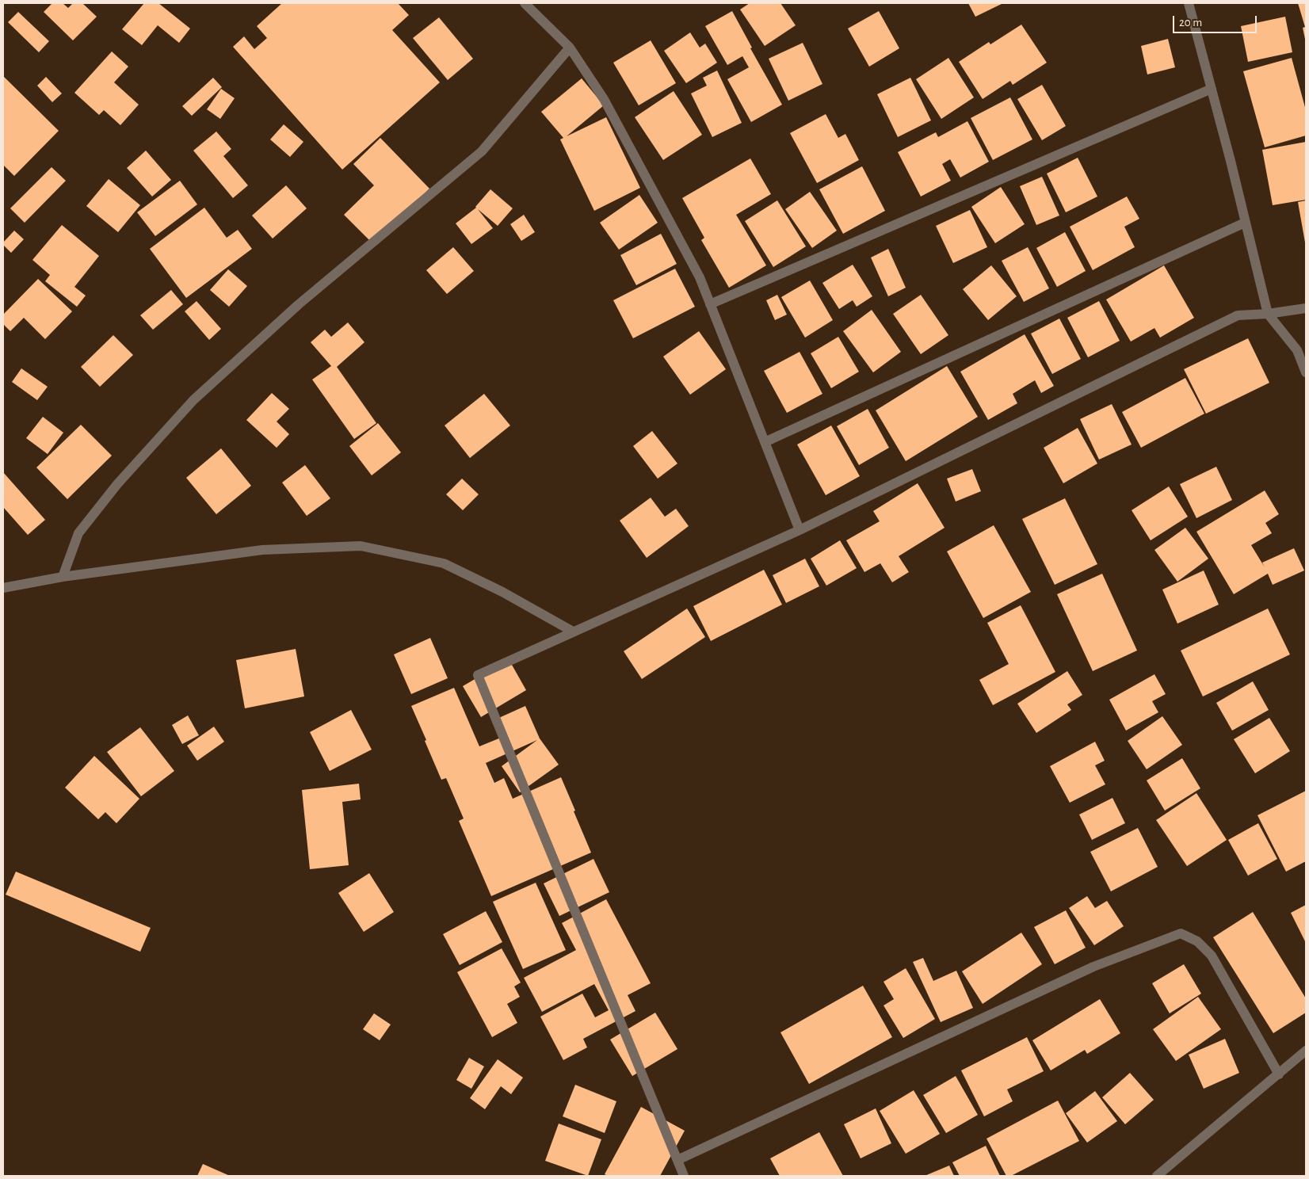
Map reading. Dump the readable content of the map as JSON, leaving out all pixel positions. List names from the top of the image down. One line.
{"scale_bar":"20 m"}
